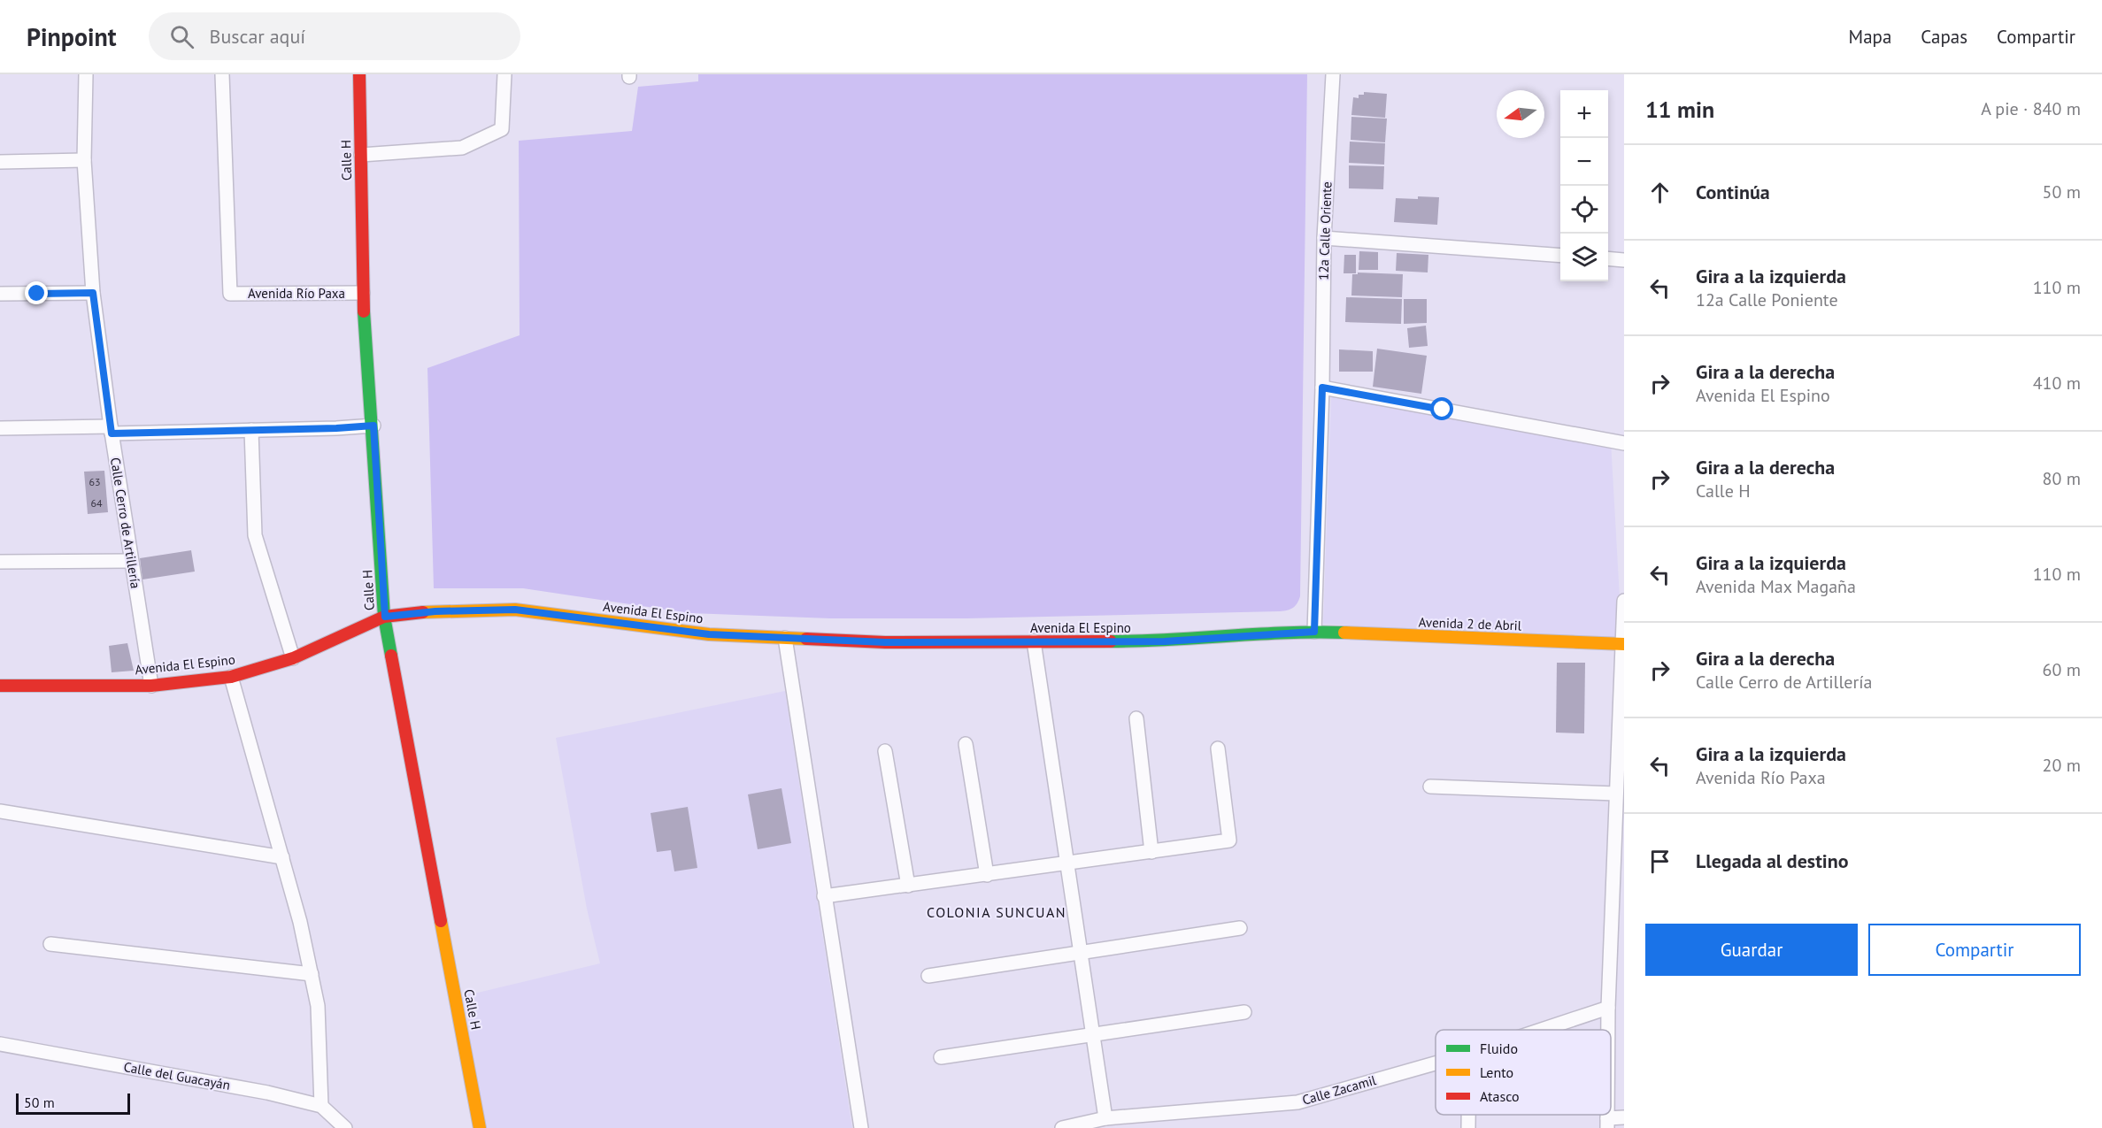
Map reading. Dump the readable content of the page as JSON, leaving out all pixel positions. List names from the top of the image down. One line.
{"streets":{"street":["Calle H","12a Calle Oriente","Avenida Río Paxa","Calle Cerro de Artillería","Avenida El Espino","Avenida 2 de Abril","Calle del Guacayán","Calle Zacamil"]},"crossings":[["Calle H","Avenida Río Paxa"],["Calle H","Avenida El Espino"],["12a Calle Oriente","Avenida El Espino"],["12a Calle Oriente","Avenida 2 de Abril"],["Calle Cerro de Artillería","Avenida El Espino"],["Avenida El Espino","Avenida 2 de Abril"]],"districts":["COLONIA SUNCUAN"],"house_numbers":["63","64"],"legend":["Fluido","Lento","Atasco"],"scale_bar":"50 m","north":"left","page":{"header":"Pinpoint","search":"Buscar aquí","nav":["Mapa","Capas","Compartir"],"heading":["11 min","A pie · 840 m"],"map_buttons":["+","−"],"list":[["Continúa","50 m"],["Gira a la izquierda","12a Calle Poniente","110 m"],["Gira a la derecha","Avenida El Espino","410 m"],["Gira a la derecha","Calle H","80 m"],["Gira a la izquierda","Avenida Max Magaña","110 m"],["Gira a la derecha","Calle Cerro de Artillería","60 m"],["Gira a la izquierda","Avenida Río Paxa","20 m"],"Llegada al destino"],"buttons":["Guardar","Compartir"],"scale":"50 m"}}
